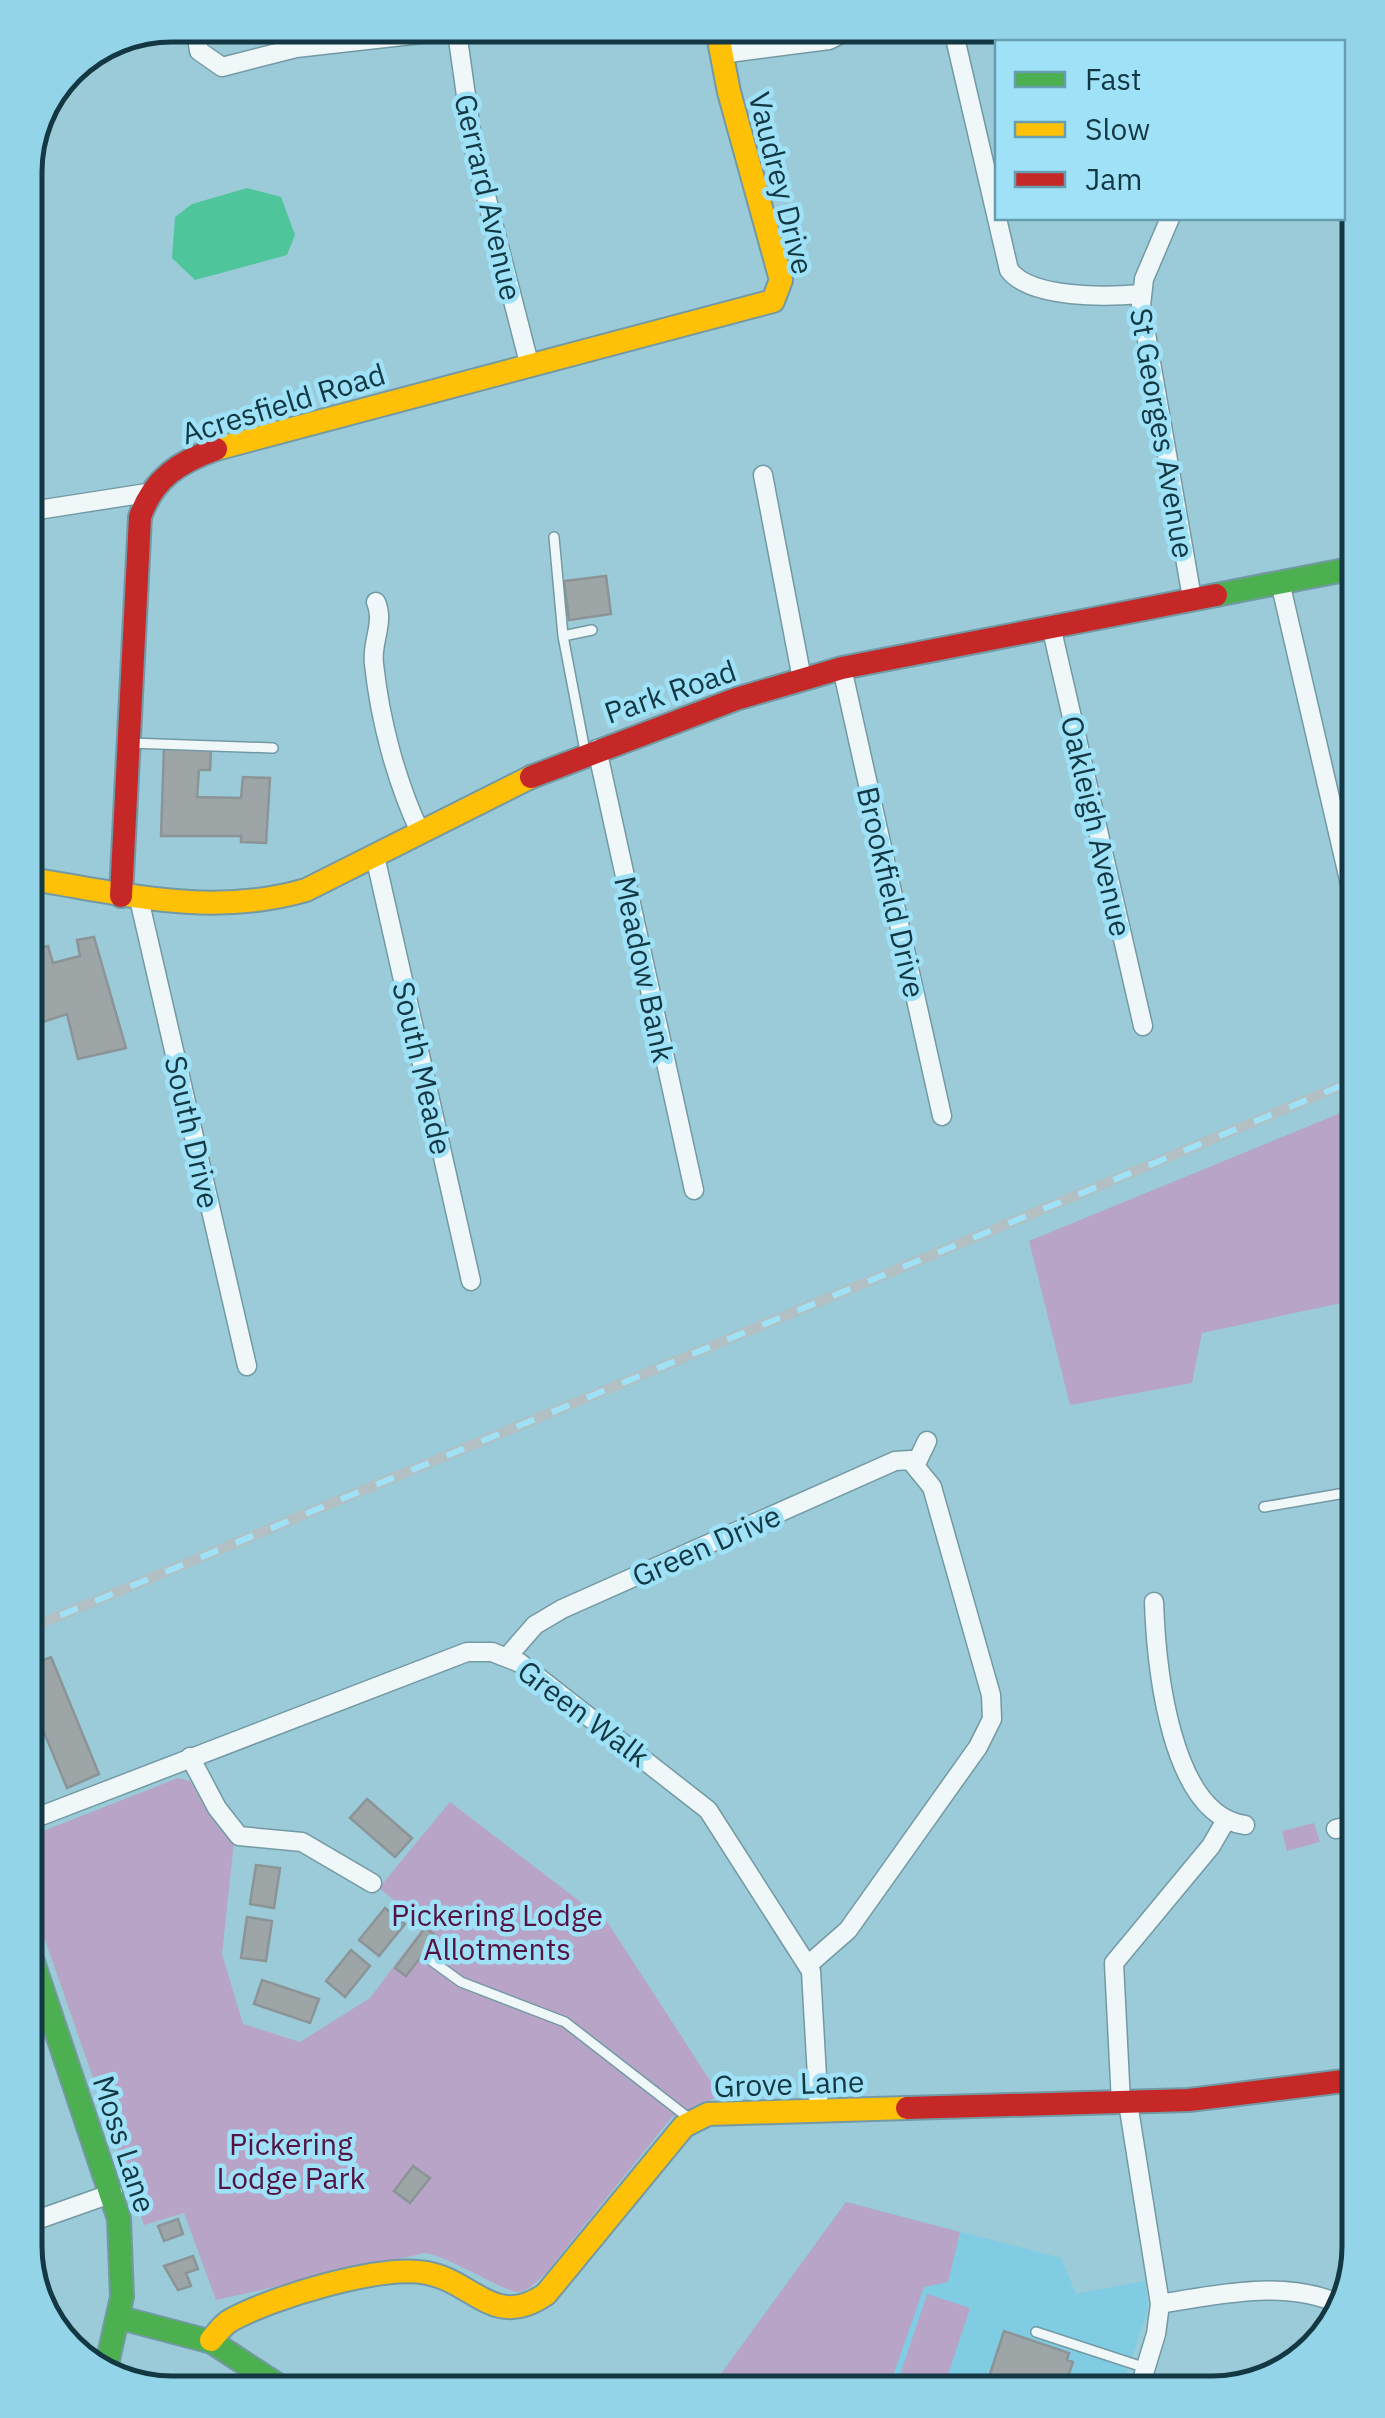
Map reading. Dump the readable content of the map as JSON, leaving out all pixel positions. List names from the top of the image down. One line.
{"streets":{"street":["Vaudrey Drive","Gerrard Avenue","Acresfield Road","St Georges Avenue","Park Road","Oakleigh Avenue","Brookfield Drive","Meadow Bank","South Meade","South Drive","Green Drive","Green Walk","Grove Lane","Moss Lane"]},"crossings":[["Vaudrey Drive","Acresfield Road"],["Gerrard Avenue","Acresfield Road"],["St Georges Avenue","Park Road"],["Park Road","Oakleigh Avenue"],["Park Road","Brookfield Drive"],["Park Road","Meadow Bank"],["Park Road","South Meade"],["Park Road","South Drive"],["Green Drive","Green Walk"],["Green Walk","Grove Lane"]],"parks":["Pickering Lodge Allotments","Pickering Lodge Park"],"legend":["Fast","Slow","Jam"]}
